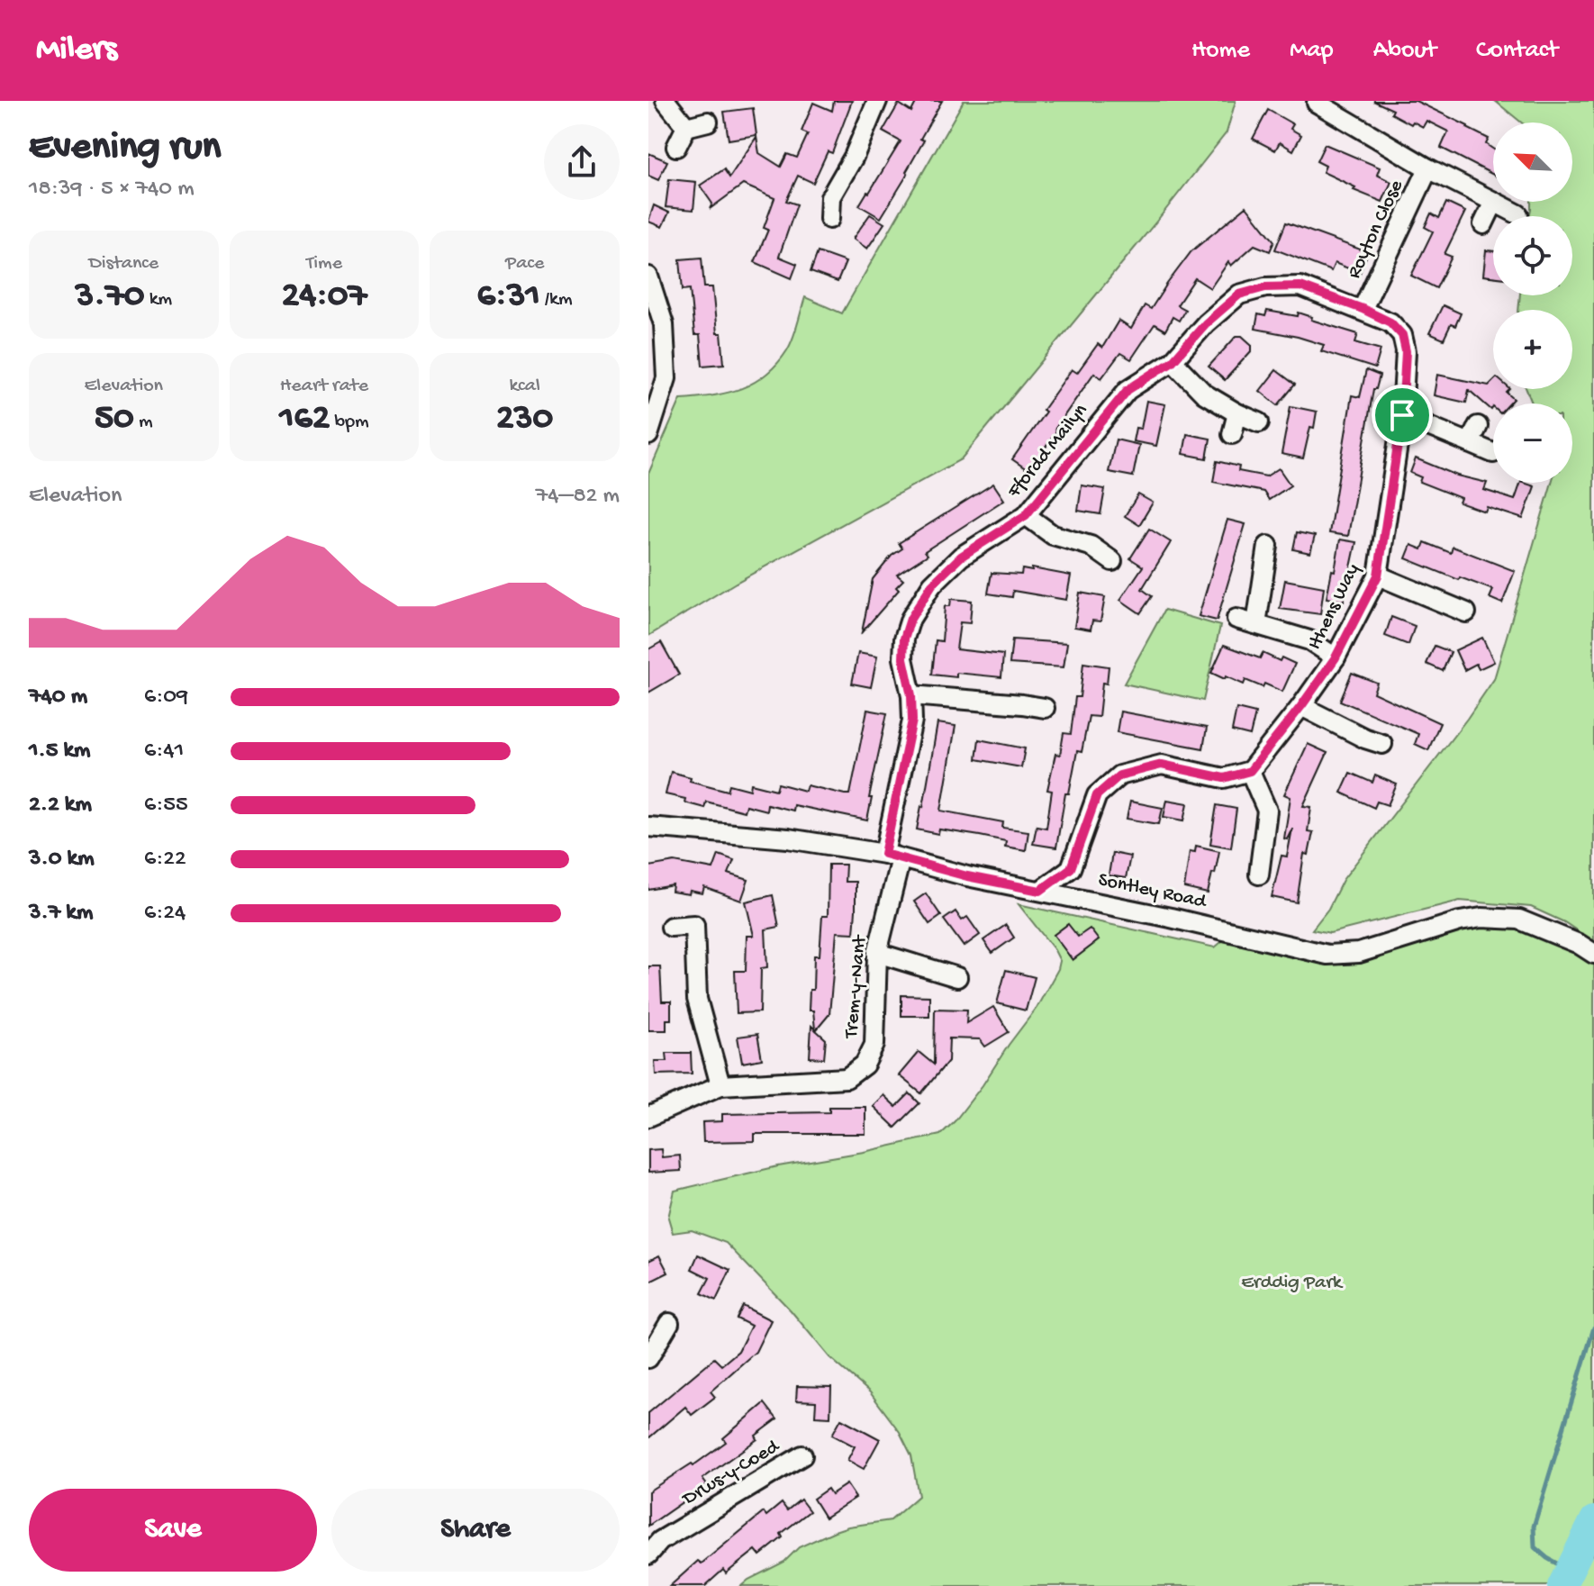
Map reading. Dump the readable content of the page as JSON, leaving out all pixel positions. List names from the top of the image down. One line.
{"streets":{"street":["Royton Close","Ffordd Mailyn","Ithens Way","Sontley Road","Trem-y-Nant","Drws-y-Coed"]},"crossings":[["Royton Close","Ithens Way"],["Ffordd Mailyn","Ithens Way"],["Ffordd Mailyn","Sontley Road"],["Ffordd Mailyn","Trem-y-Nant"],["Sontley Road","Trem-y-Nant"]],"parks":["Erddig Park"],"north":"top left","page":{"header":"Milers","nav":["Home","Map","About","Contact"],"heading":["Evening run","18:39 · 5 × 740 m"],"map_buttons":["+","−"],"stats":[["Distance","3.70 km"],["Time","24:07"],["Pace","6:31 /km"],["Elevation","50 m"],["Heart rate","162 bpm"],["kcal","230"]],"chart":["Elevation","74–82 m"],"list":[{"name":"740 m","note":"6:09"},{"name":"1.5 km","note":"6:41"},{"name":"2.2 km","note":"6:55"},{"name":"3.0 km","note":"6:22"},{"name":"3.7 km","note":"6:24"}],"buttons":["Save","Share"]}}
